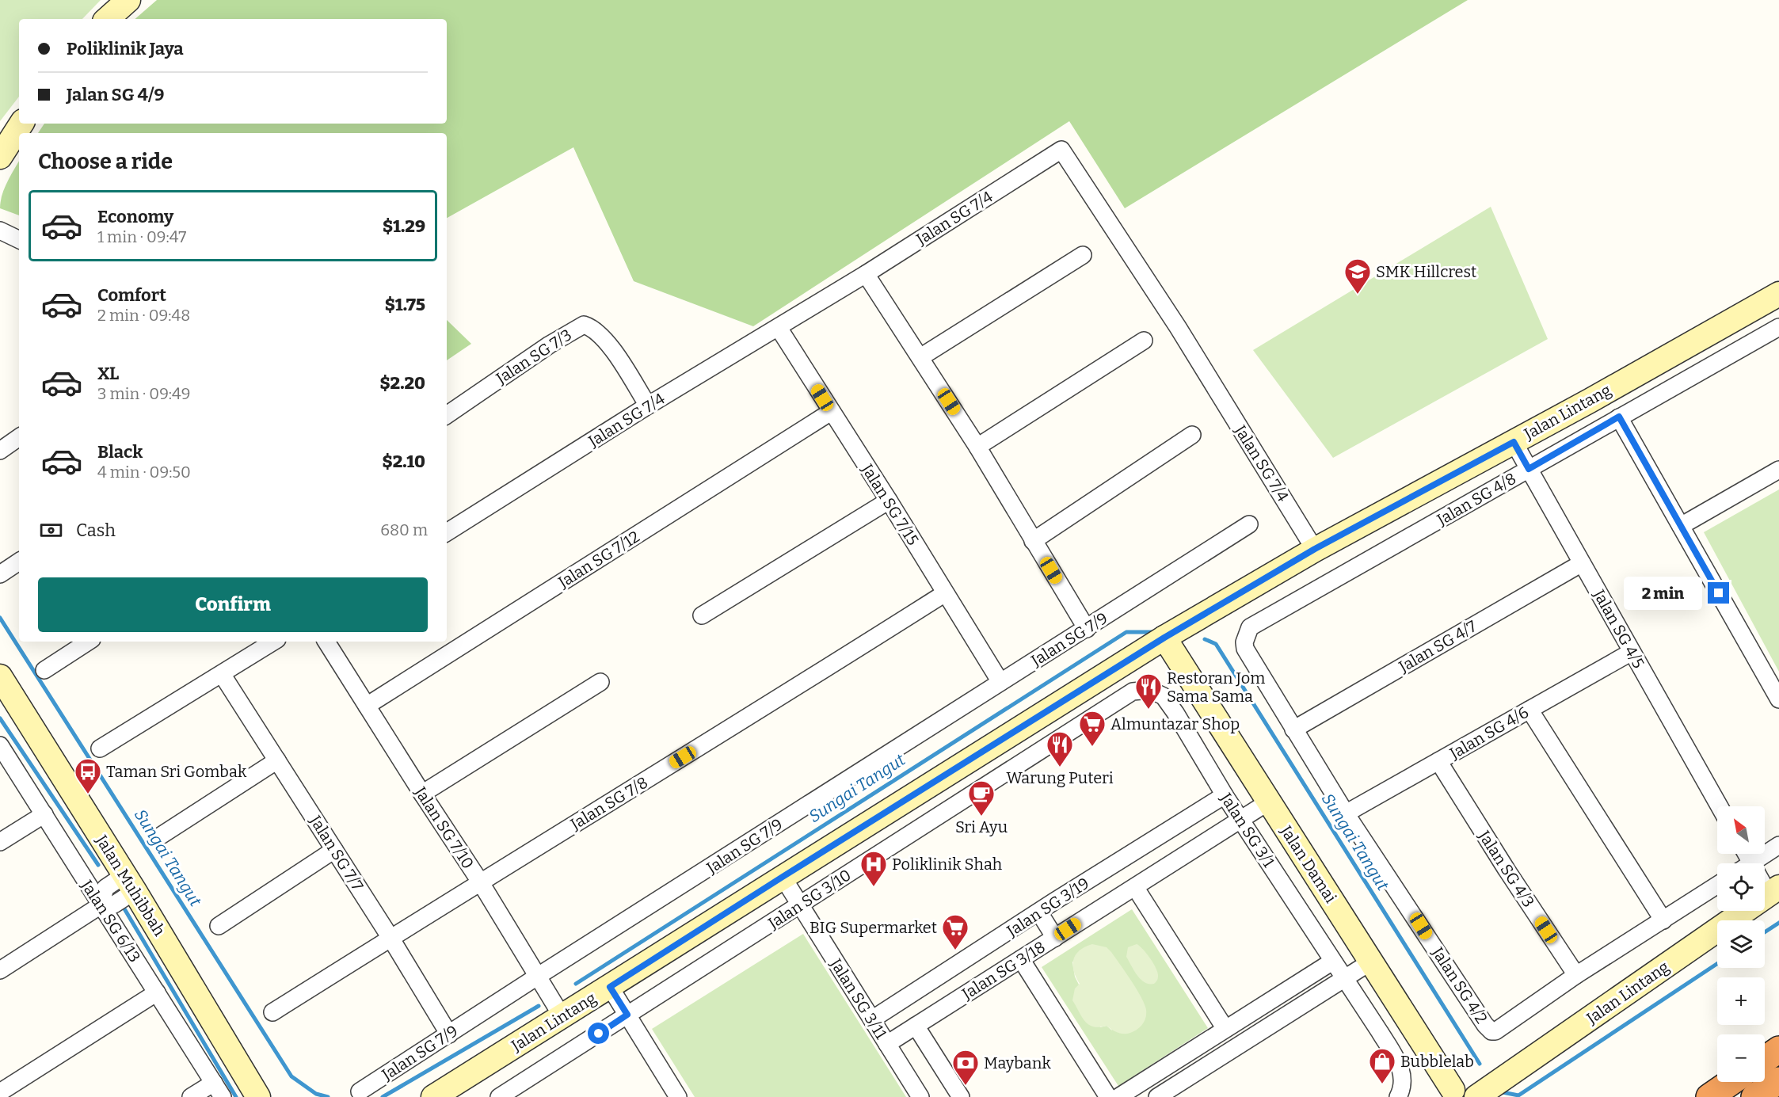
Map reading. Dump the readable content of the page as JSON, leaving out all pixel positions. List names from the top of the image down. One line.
{"streets":{"street":["Jalan SG 7/4","Jalan SG 7/3","Jalan Lintang","Jalan SG 4/8","Jalan SG 7/15","Jalan SG 7/12","Jalan SG 4/5","Jalan SG 7/9","Jalan SG 4/7","Jalan SG 4/6","Jalan SG 7/8","Jalan SG 7/10","Jalan SG 3/1","Jalan SG 7/7","Jalan Damai","Jalan SG 4/3","Jalan Muhibbah","Jalan SG 3/10","Jalan SG 3/19","Jalan SG 6/13","Jalan SG 3/18","Jalan SG 4/2","Jalan SG 3/11"]},"crossings":[["Jalan SG 7/4","Jalan SG 7/3"],["Jalan SG 7/4","Jalan Lintang"],["Jalan SG 7/4","Jalan SG 7/15"],["Jalan Lintang","Jalan SG 4/5"],["Jalan Lintang","Jalan SG 7/10"],["Jalan Lintang","Jalan Damai"],["Jalan Lintang","Jalan SG 3/11"],["Jalan SG 4/8","Jalan SG 4/5"],["Jalan SG 4/8","Jalan SG 4/2"],["Jalan SG 7/15","Jalan SG 7/12"],["Jalan SG 7/15","Jalan SG 7/9"],["Jalan SG 7/15","Jalan SG 7/8"],["Jalan SG 7/12","Jalan SG 7/10"],["Jalan SG 4/5","Jalan SG 4/7"],["Jalan SG 4/5","Jalan SG 4/6"],["Jalan SG 7/9","Jalan SG 7/10"],["Jalan SG 7/9","Jalan SG 7/7"],["Jalan SG 4/7","Jalan SG 4/2"],["Jalan SG 4/6","Jalan SG 4/3"],["Jalan SG 4/6","Jalan SG 4/2"],["Jalan SG 7/8","Jalan SG 7/10"],["Jalan SG 7/8","Jalan SG 7/7"],["Jalan SG 3/1","Jalan SG 3/10"],["Jalan SG 3/1","Jalan SG 3/19"],["Jalan SG 3/1","Jalan SG 3/18"],["Jalan Damai","Jalan SG 3/18"],["Jalan SG 4/3","Jalan SG 4/2"],["Jalan SG 3/10","Jalan SG 3/11"],["Jalan SG 3/19","Jalan SG 3/11"],["Jalan SG 3/18","Jalan SG 3/11"]],"water":["Sungai Tangut"],"places":{"school or university":["SMK Hillcrest"],"restaurant":["Restoran Jom Sama Sama","Warung Puteri"],"supermarket":["Almuntazar Shop","BIG Supermarket"],"bus stop":["Taman Sri Gombak"],"cafe":["Sri Ayu"],"hospital":["Poliklinik Shah"],"shop":["Bubblelab"],"bank":["Maybank"]},"north":"top left","page":{"banner":["Poliklinik Jaya","Jalan SG 4/9"],"heading":"Choose a ride","list":[{"name":"Economy","note":"1 min · 09:47","value":"$1.29"},{"name":"Comfort","note":"2 min · 09:48","value":"$1.75"},{"name":"XL","note":"3 min · 09:49","value":"$2.20"},{"name":"Black","note":"4 min · 09:50","value":"$2.10"}],"pay":["Cash","680 m"],"buttons":"Confirm","bubble":"2 min","map_buttons":["+","−"]}}
